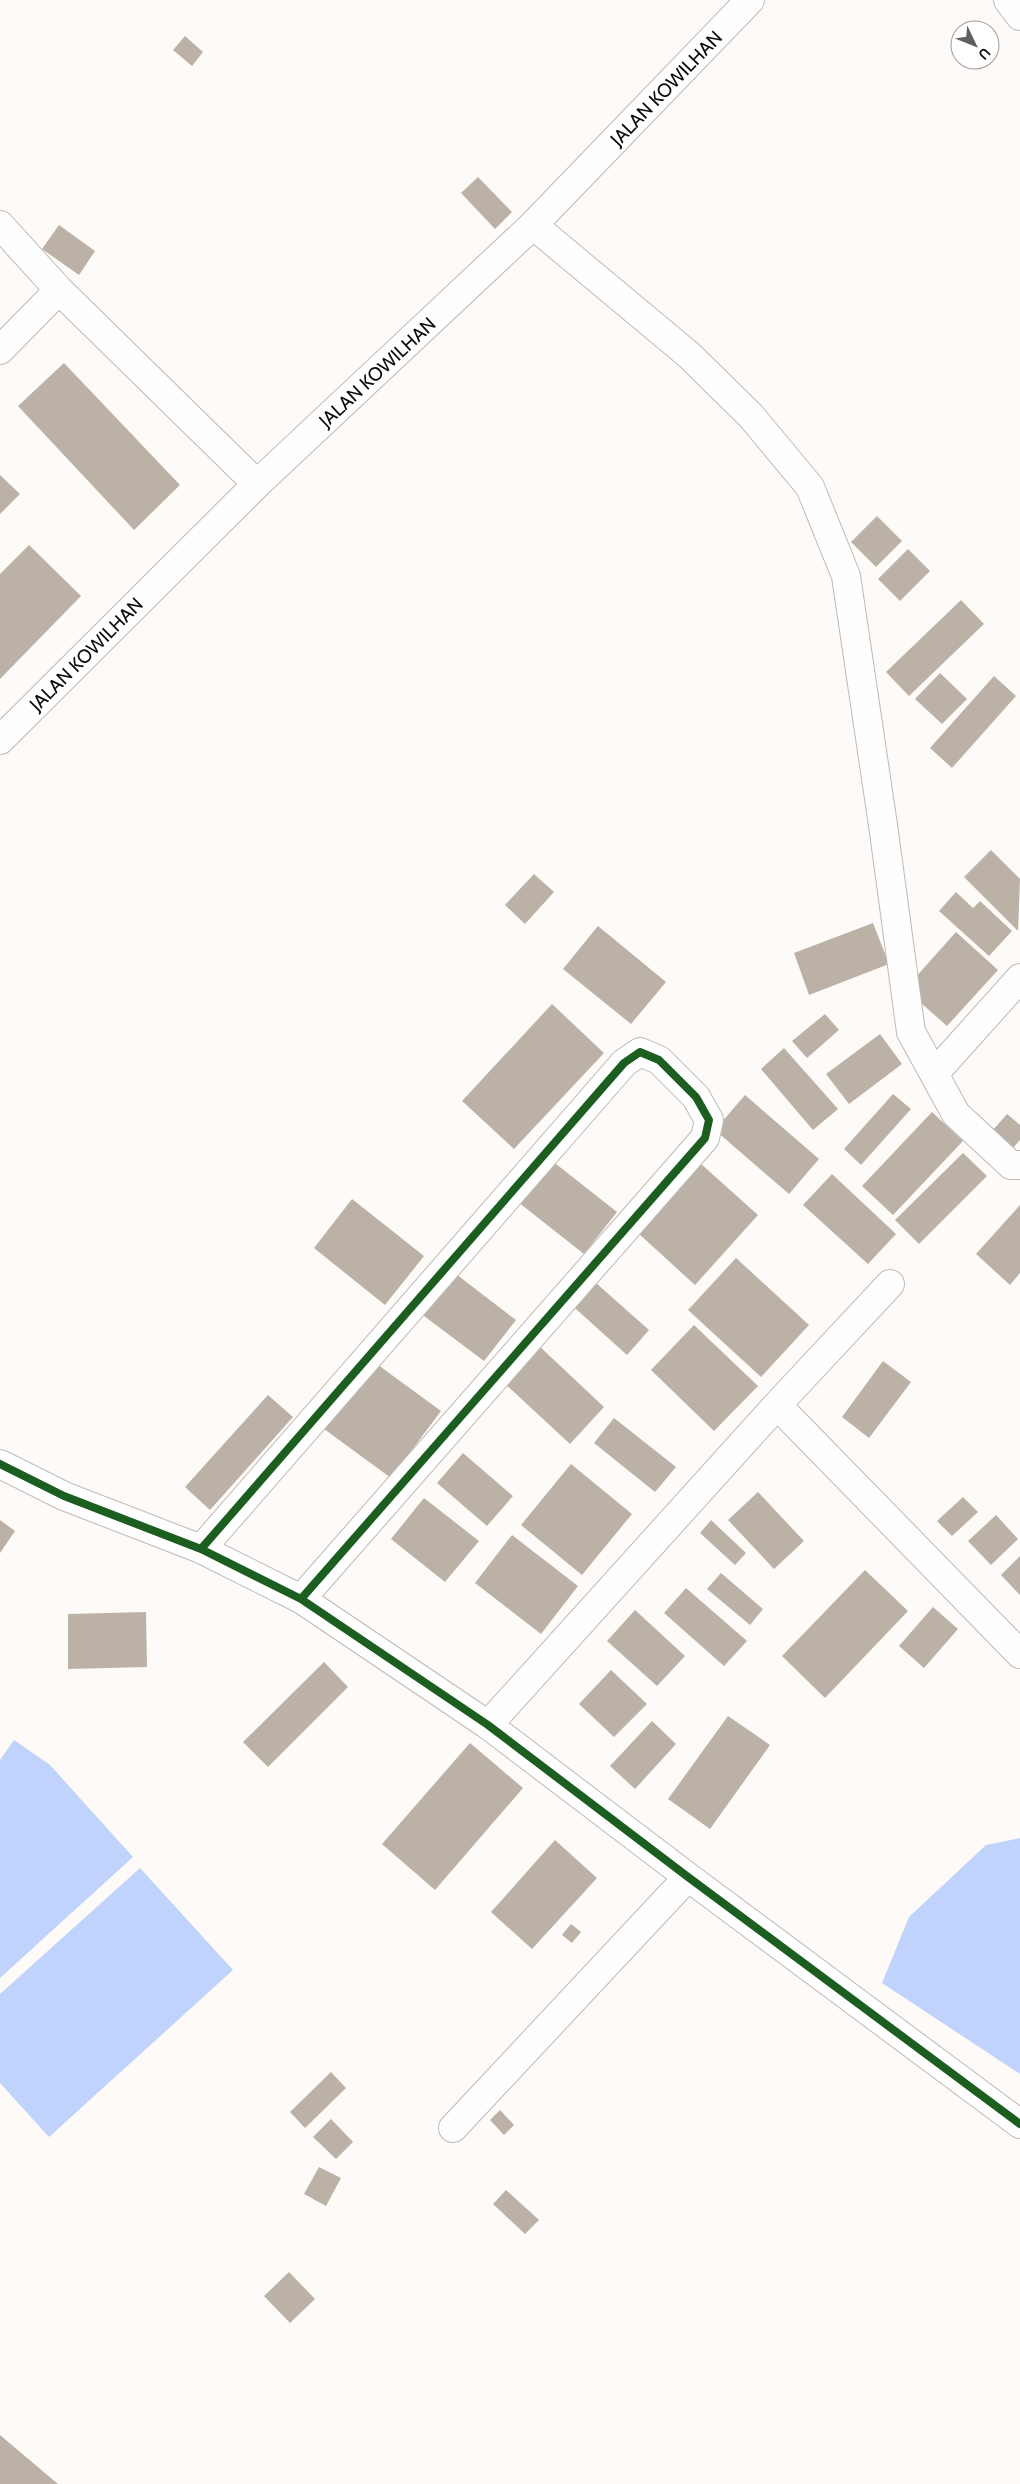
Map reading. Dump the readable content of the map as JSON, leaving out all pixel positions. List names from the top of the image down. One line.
{"streets":{"street":["JALAN KOWILHAN"]},"north":"bottom right"}
